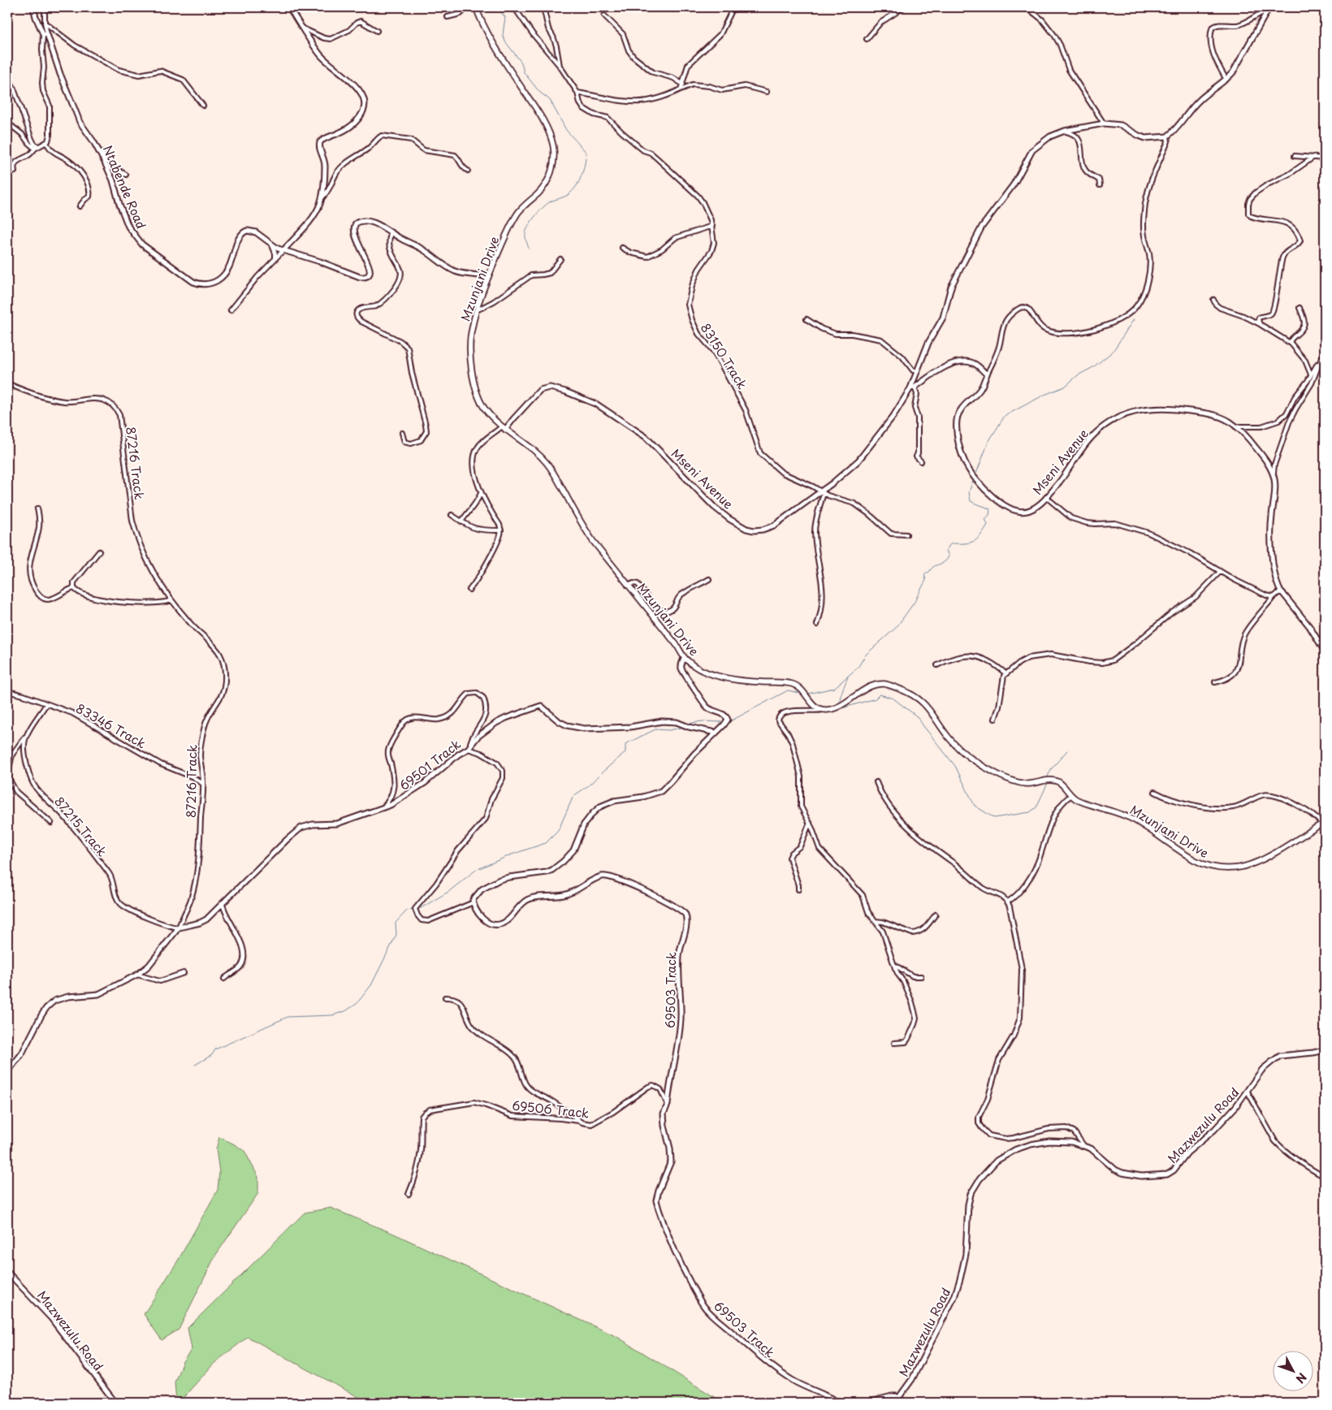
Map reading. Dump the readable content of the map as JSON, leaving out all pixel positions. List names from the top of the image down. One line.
{"streets":{"main road":["Mzunjani Drive"],"street":["Ntabende Road","83150 Track","Mseni Avenue","87216 Track","83346 Track","69501 Track","87215 Track","69503 Track","69506 Track","Mazwezulu Road"]},"crossings":[["Ntabende Road","Mzunjani Drive"],["Mzunjani Drive","Mseni Avenue"],["83150 Track","Mseni Avenue"],["87216 Track","83346 Track"],["87216 Track","69501 Track"],["87216 Track","87215 Track"],["69501 Track","87215 Track"],["69503 Track","69506 Track"]],"north":"bottom right"}
